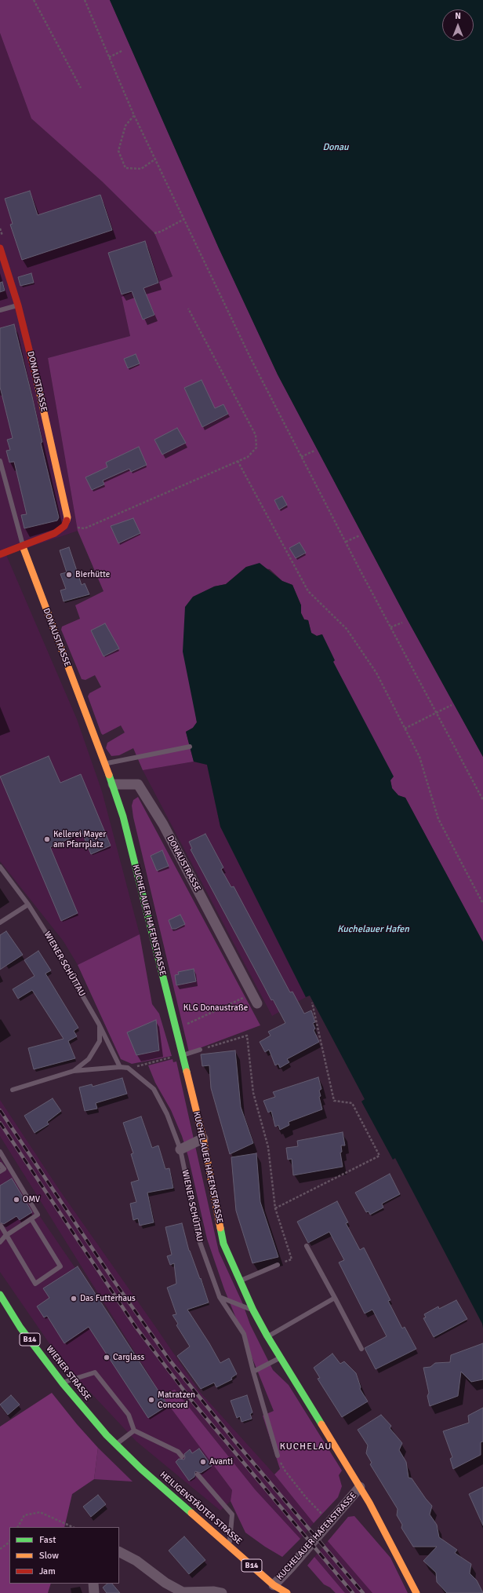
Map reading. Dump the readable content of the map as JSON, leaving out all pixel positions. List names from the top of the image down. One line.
{"streets":{"street":["DONAUSTRASSE","KUCHELAUER HAFENSTRASSE","B14","WIENER STRASSE","HEILIGENSTÄDTER STRASSE"],"lane":["WIENER SCHÜTTAU"]},"crossings":[["DONAUSTRASSE","KUCHELAUER HAFENSTRASSE"],["KUCHELAUER HAFENSTRASSE","HEILIGENSTÄDTER STRASSE"],["WIENER STRASSE","HEILIGENSTÄDTER STRASSE"]],"districts":["KUCHELAU"],"water":["Donau","Kuchelauer Hafen"],"parks":["KLG Donaustraße"],"places":["Bierhütte","Kellerei Mayer am Pfarrplatz","OMV","Das Futterhaus","Carglass","Matratzen Concord","Avanti"],"legend":["Fast","Slow","Jam"],"north":"top"}
